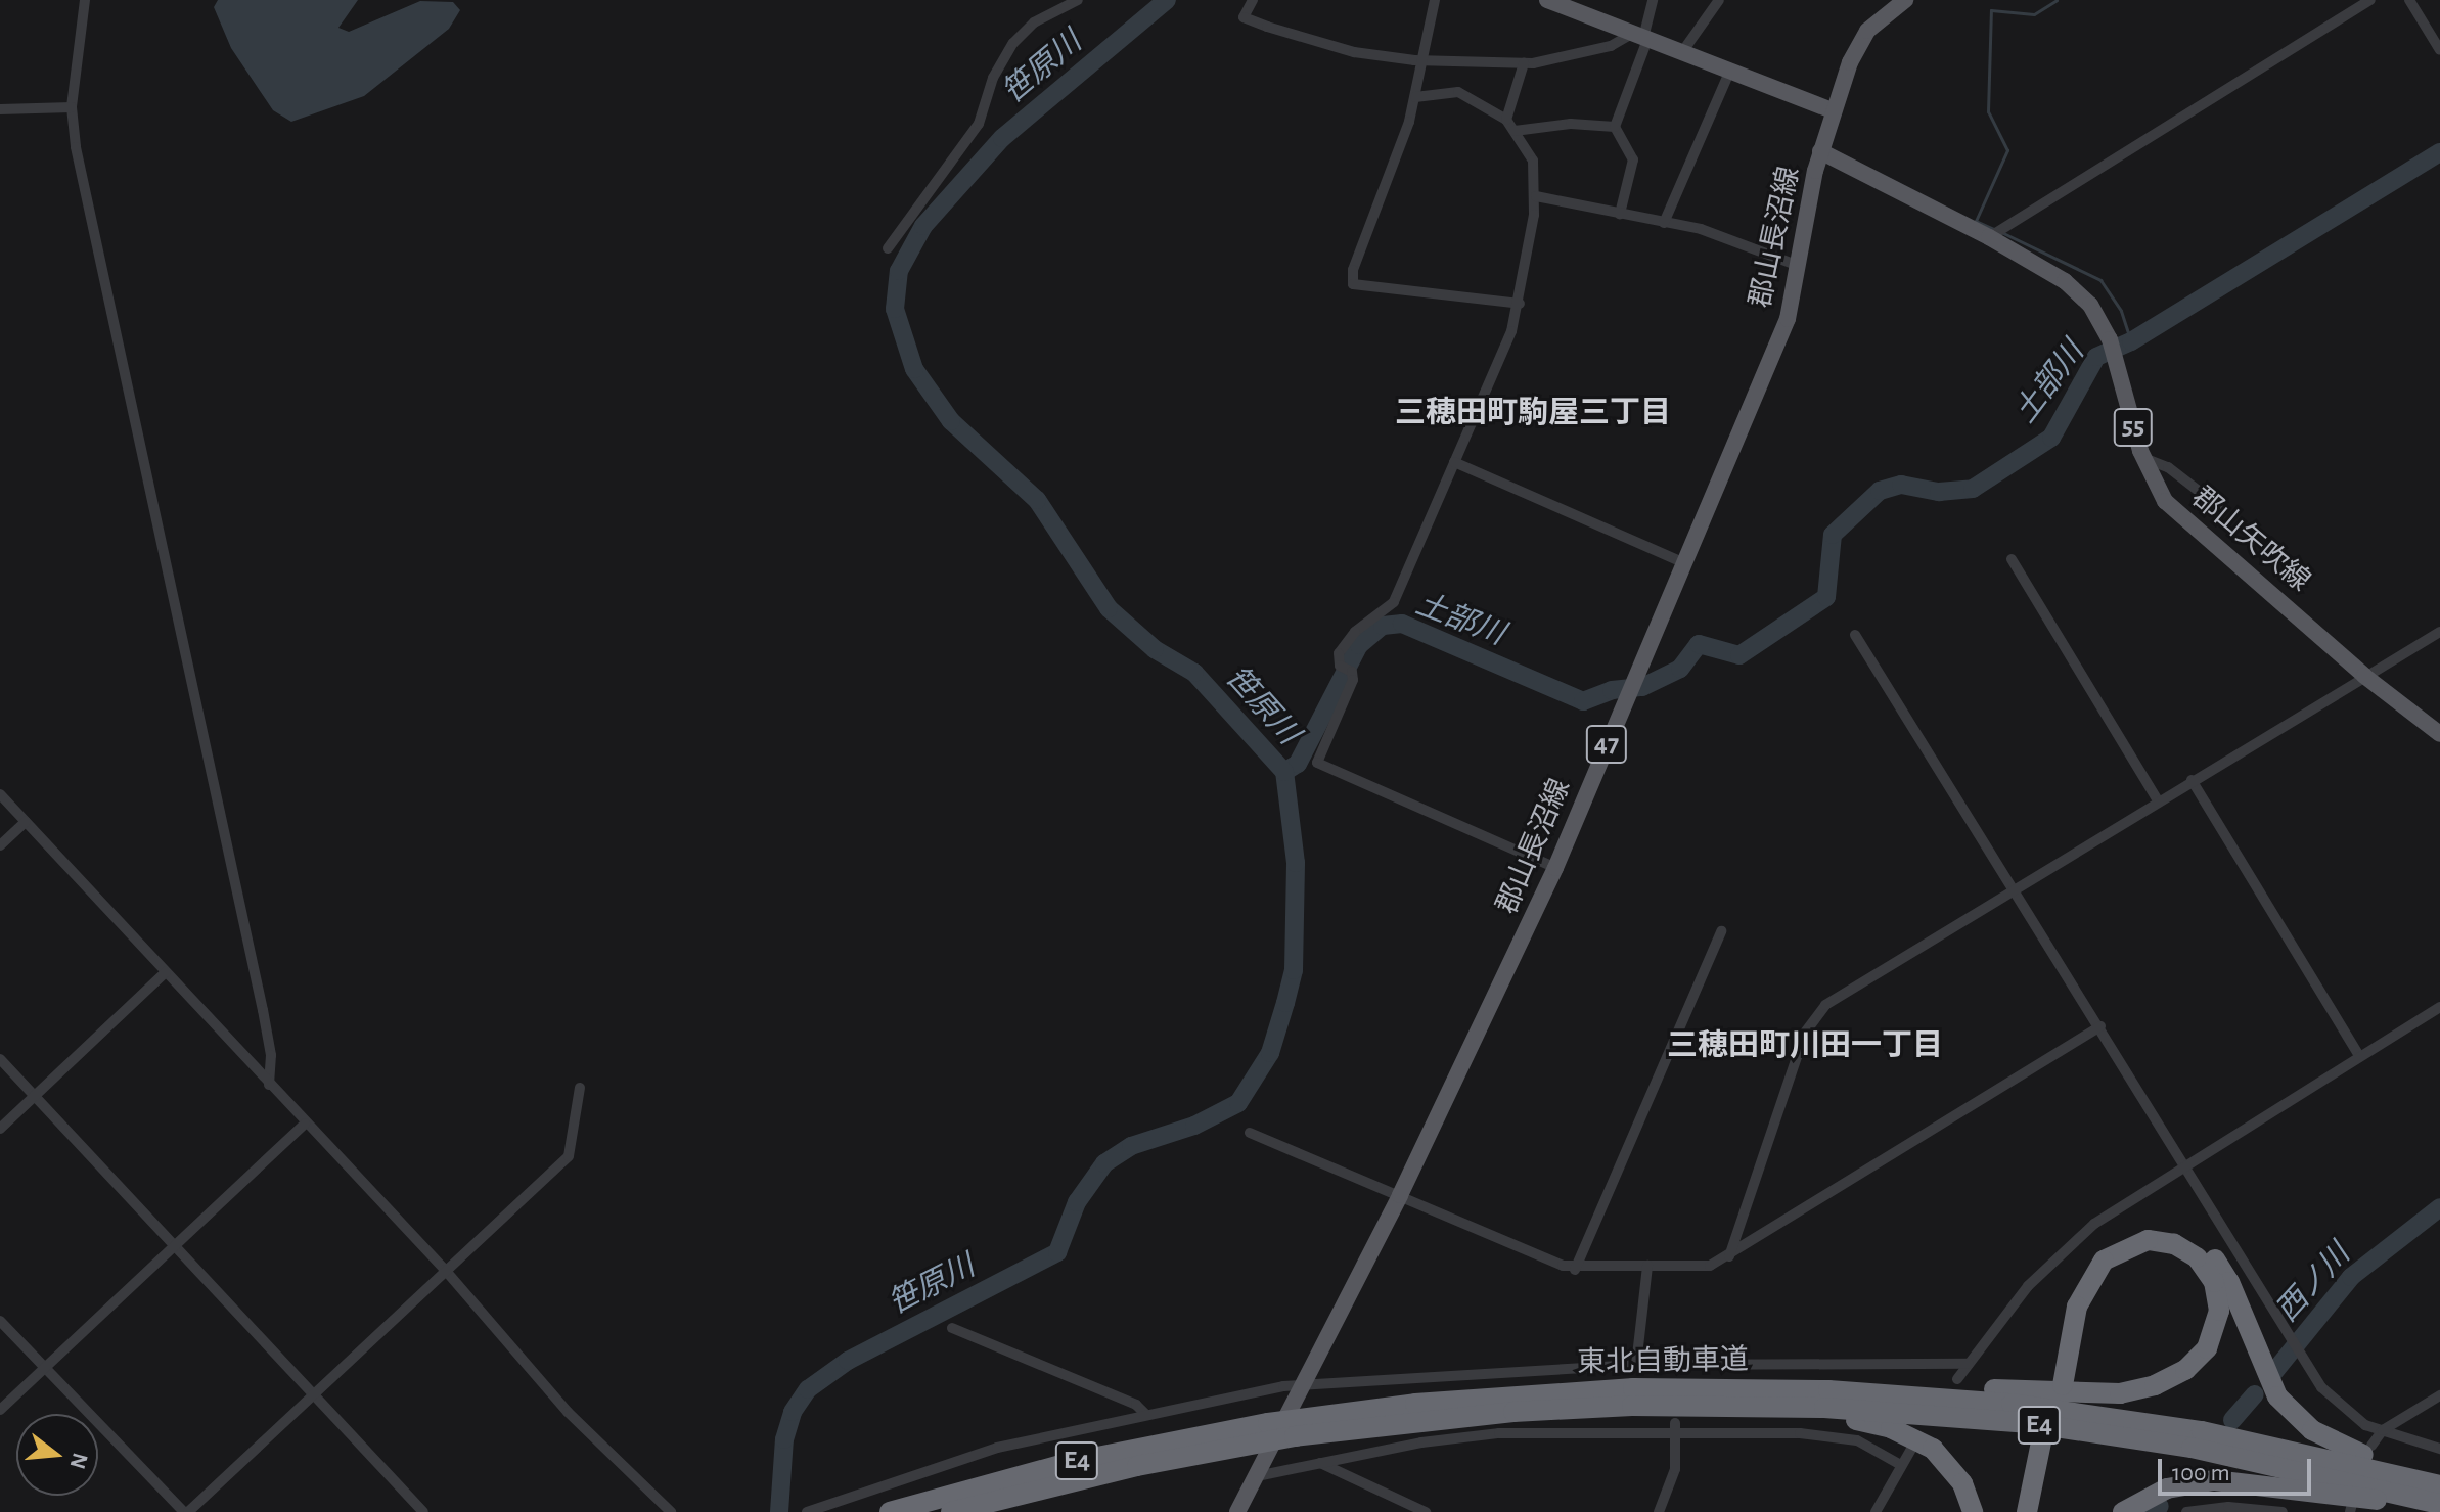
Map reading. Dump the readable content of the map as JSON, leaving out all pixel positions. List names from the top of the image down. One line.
{"streets":{"highway":["東北自動車道","E4"],"main road":["郡山長沼線","55","郡山矢吹線","47"]},"crossings":[["郡山長沼線","郡山矢吹線"]],"districts":["三穂田町駒屋三丁目","三穂田町川田一丁目"],"water":["笹原川","土部川","西ノ川"],"scale_bar":"100 m","north":"right"}
